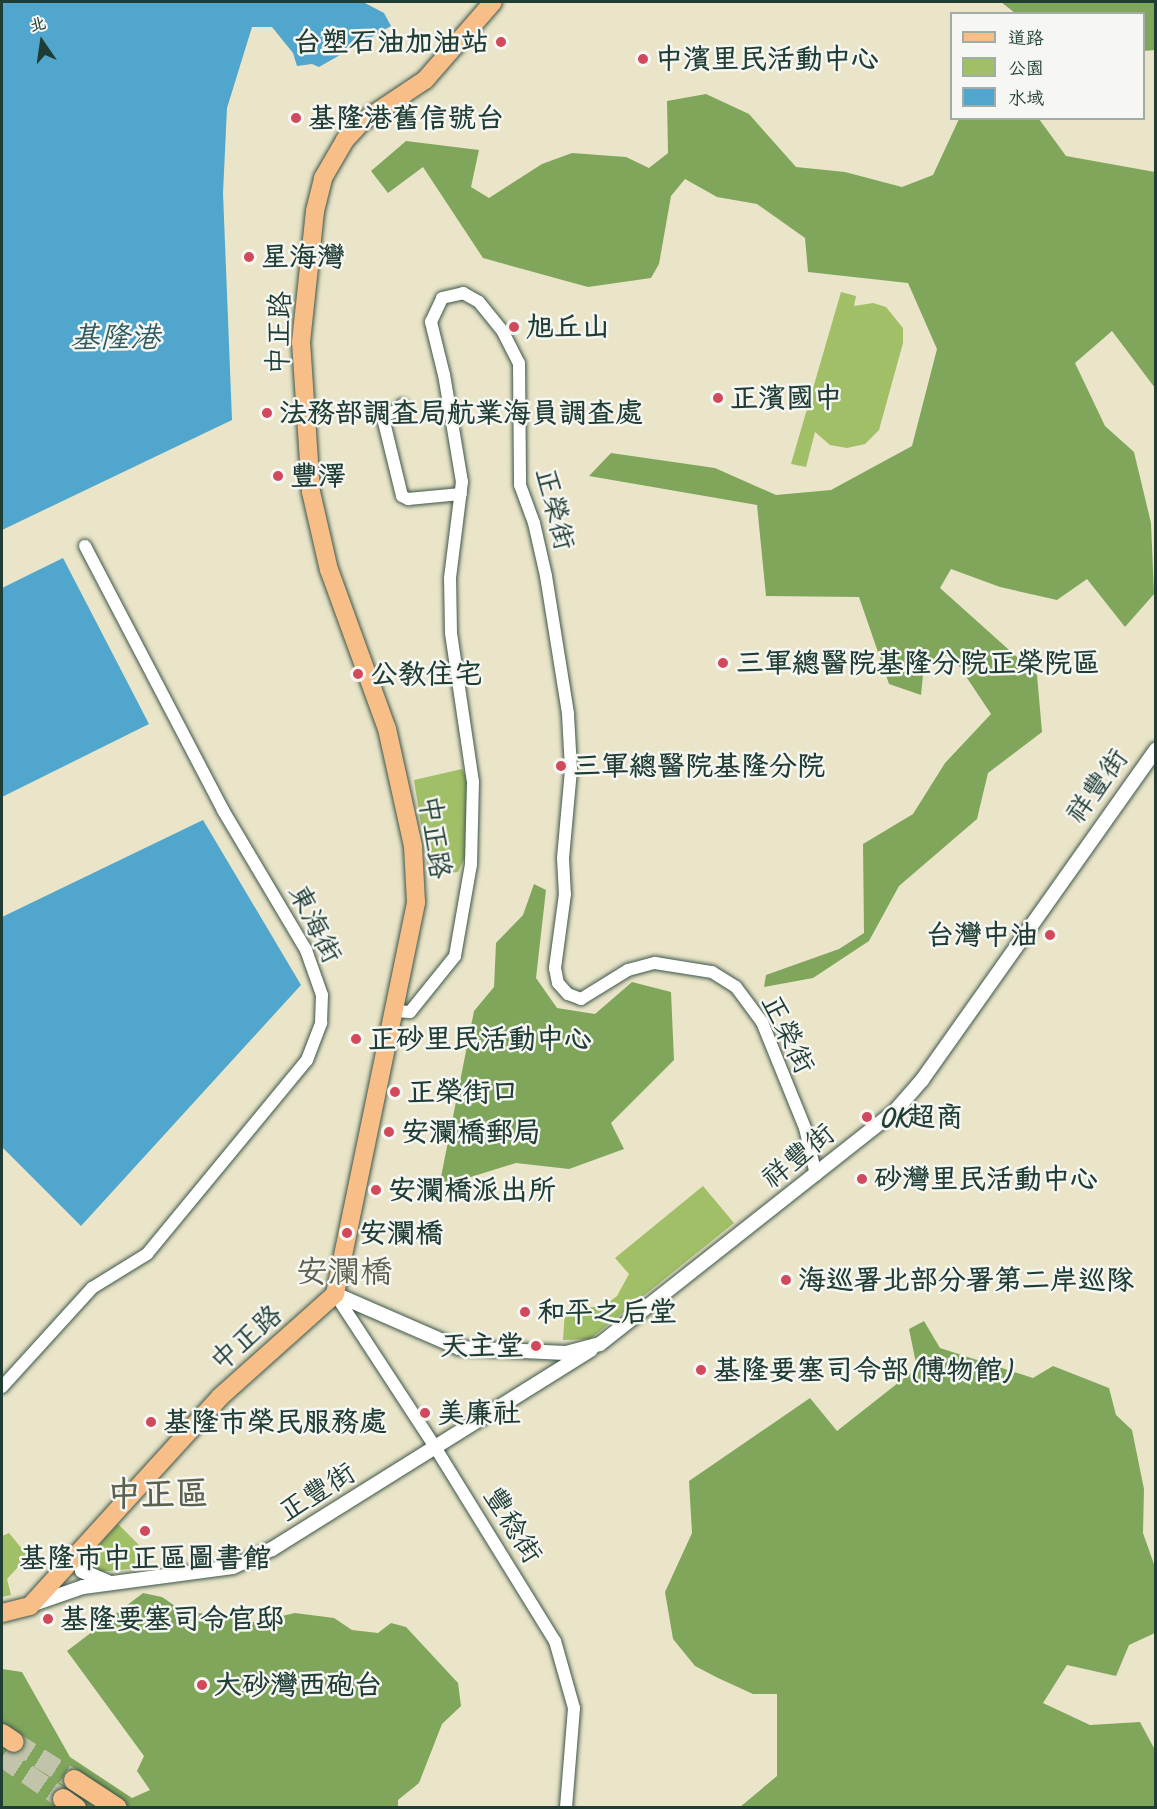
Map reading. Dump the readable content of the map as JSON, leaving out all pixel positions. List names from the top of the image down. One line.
{"streets":{"main road":["中正路"],"street":["正榮街","祥豐街","東海街","正豐街","豐稔街"]},"crossings":[["中正路","正榮街"],["中正路","祥豐街"],["中正路","正豐街"],["中正路","豐稔街"],["正榮街","祥豐街"],["祥豐街","正豐街"],["祥豐街","豐稔街"],["正豐街","豐稔街"]],"districts":["安瀾橋","中正區"],"water":["基隆港"],"places":["台塑石油加油站","中濱里民活動中心","基隆港舊信號台","星海灣","旭丘山","正濱國中","法務部調查局航業海員調查處","豐澤","三軍總醫院基隆分院正榮院區","公教住宅","三軍總醫院基隆分院","台灣中油","正砂里民活動中心","正榮街口","OK超商","安瀾橋郵局","砂灣里民活動中心","安瀾橋派出所","安瀾橋","海巡署北部分署第二岸巡隊","和平之后堂","天主堂","基隆要塞司令部(博物館)","美廉社","基隆市榮民服務處","基隆市中正區圖書館","基隆要塞司令官邸","大砂灣西砲台"],"legend":["道路","公園","水域"],"north":"top"}
